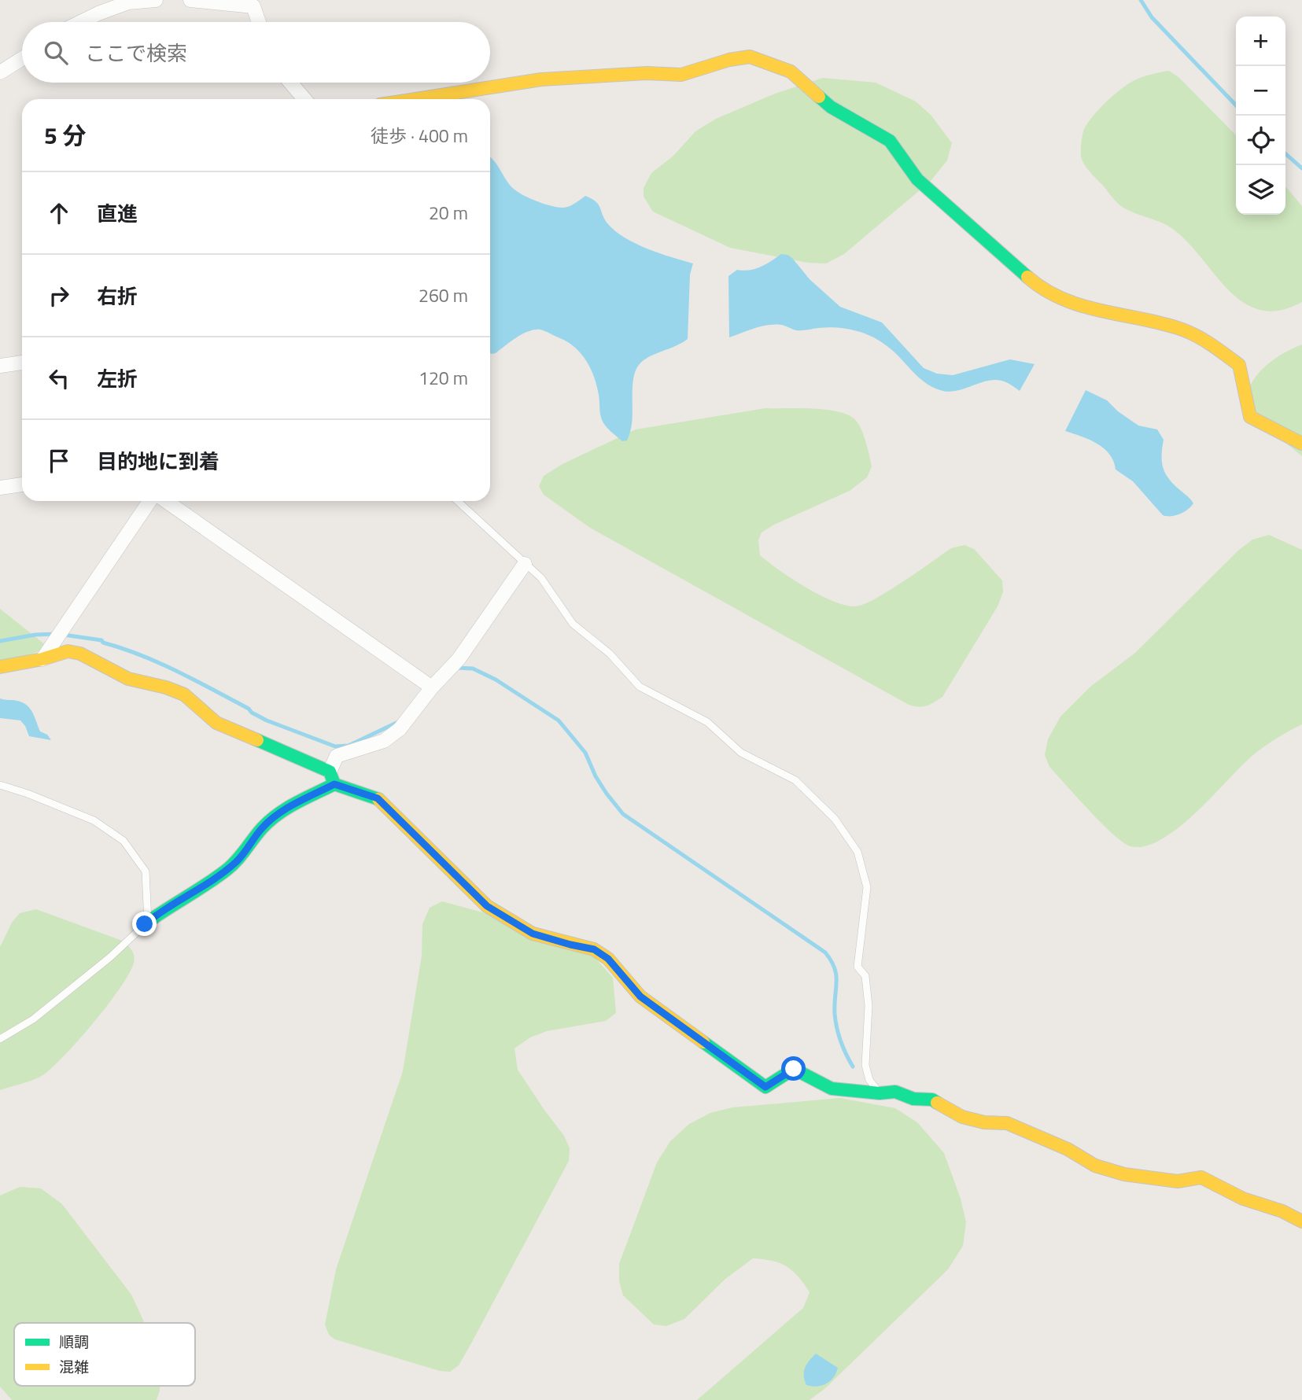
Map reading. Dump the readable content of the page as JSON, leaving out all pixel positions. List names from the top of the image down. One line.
{"legend":["順調","混雑"],"page":{"map_buttons":["+","−"],"search":"ここで検索","heading":["5 分","徒歩 · 400 m"],"list":[["直進","20 m"],["右折","260 m"],["左折","120 m"],"目的地に到着"]}}
